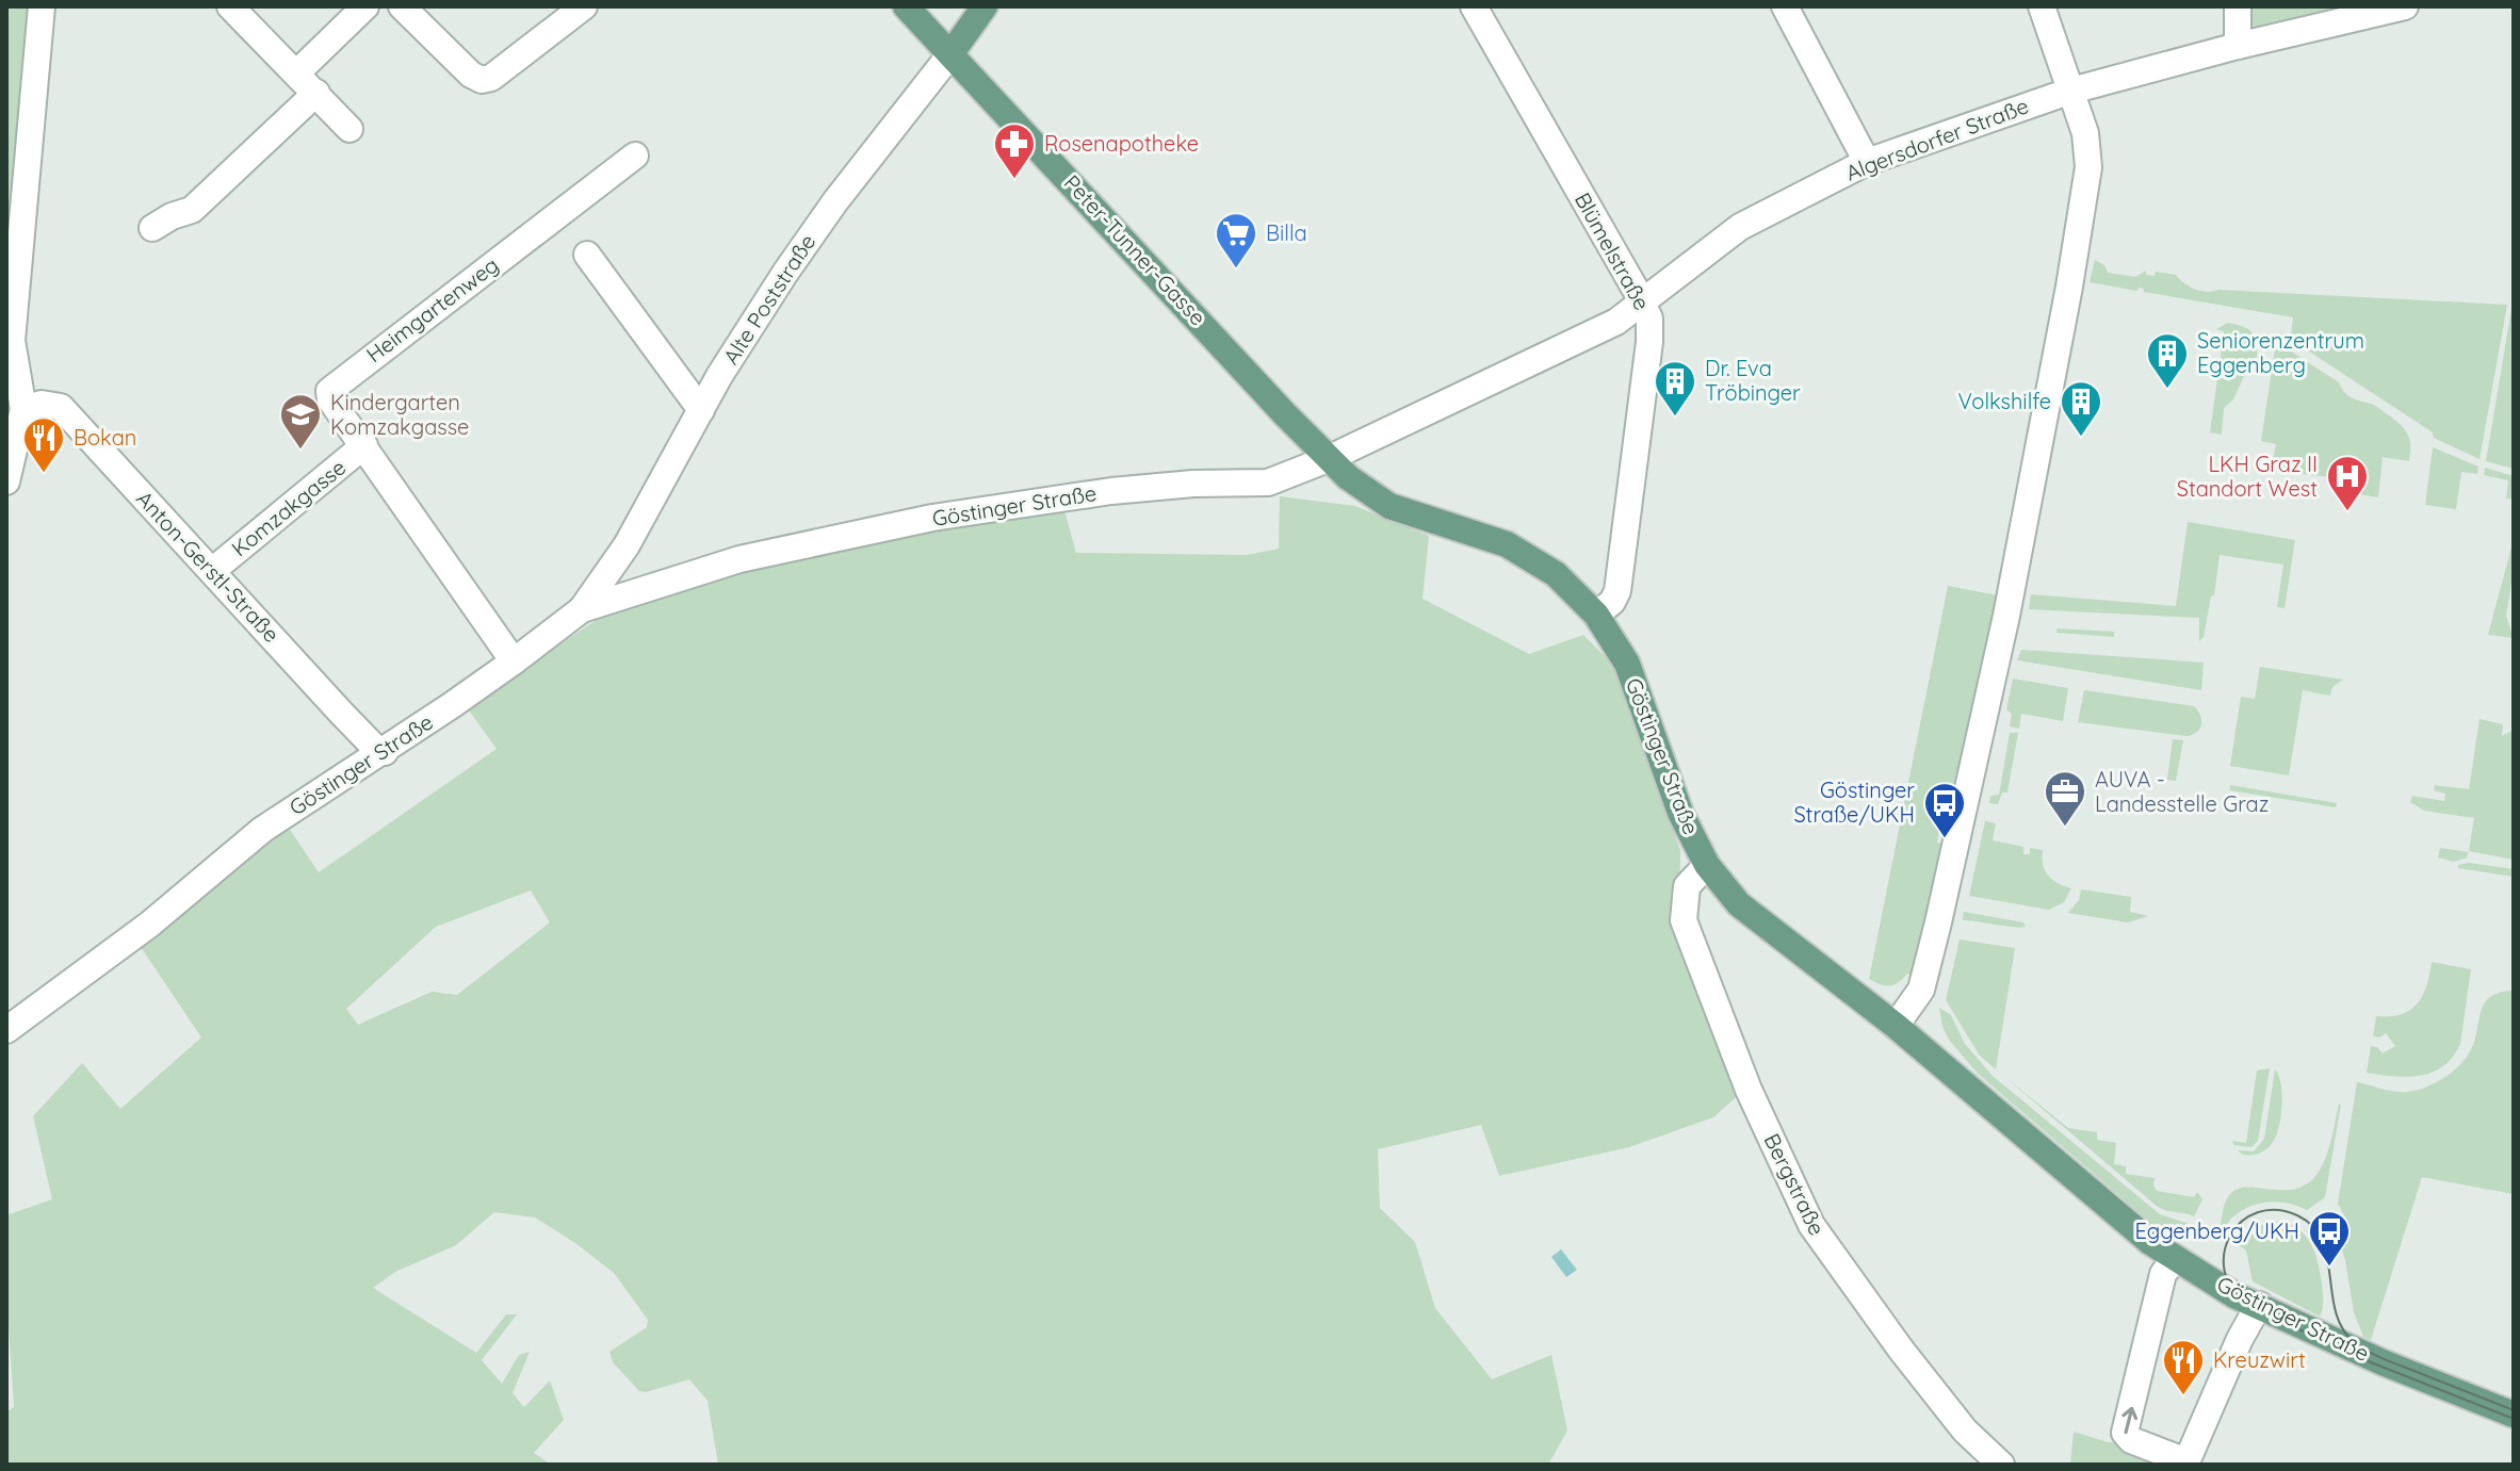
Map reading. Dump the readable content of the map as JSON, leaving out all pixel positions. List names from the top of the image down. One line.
{"streets":{"main road":["Peter-Tunner-Gasse","Alte Poststraße","Göstinger Straße"],"street":["Algersdorfer Straße","Blümelstraße","Heimgartenweg","Komzakgasse","Anton-Gerstl-Straße","Bergstraße"]},"crossings":[["Algersdorfer Straße","Peter-Tunner-Gasse"],["Algersdorfer Straße","Blümelstraße"],["Algersdorfer Straße","Göstinger Straße"],["Peter-Tunner-Gasse","Alte Poststraße"],["Peter-Tunner-Gasse","Göstinger Straße"],["Blümelstraße","Göstinger Straße"],["Alte Poststraße","Göstinger Straße"],["Heimgartenweg","Göstinger Straße"],["Heimgartenweg","Komzakgasse"],["Göstinger Straße","Anton-Gerstl-Straße"],["Göstinger Straße","Bergstraße"],["Komzakgasse","Anton-Gerstl-Straße"]],"places":{"pharmacy":["Rosenapotheke"],"supermarket":["Billa"],"building":["Seniorenzentrum Eggenberg","Dr. Eva Tröbinger","Volkshilfe"],"school or university":["Kindergarten Komzakgasse"],"restaurant":["Bokan","Kreuzwirt"],"hospital":["LKH Graz II Standort West"],"office":["AUVA - Landesstelle Graz"],"bus stop":["Göstinger Straße/UKH","Eggenberg/UKH"]}}
